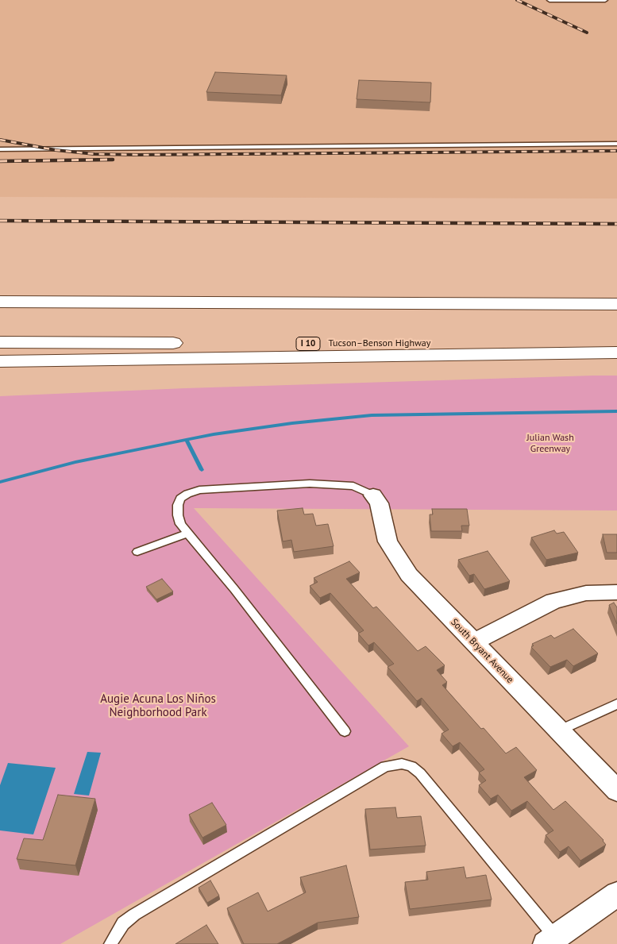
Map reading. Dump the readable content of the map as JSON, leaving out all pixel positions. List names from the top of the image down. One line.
{"streets":{"highway":["I 10","Tucson–Benson Highway"],"street":["South Bryant Avenue"]},"parks":["Julian Wash Greenway","Augie Acuna Los Niños Neighborhood Park"]}
